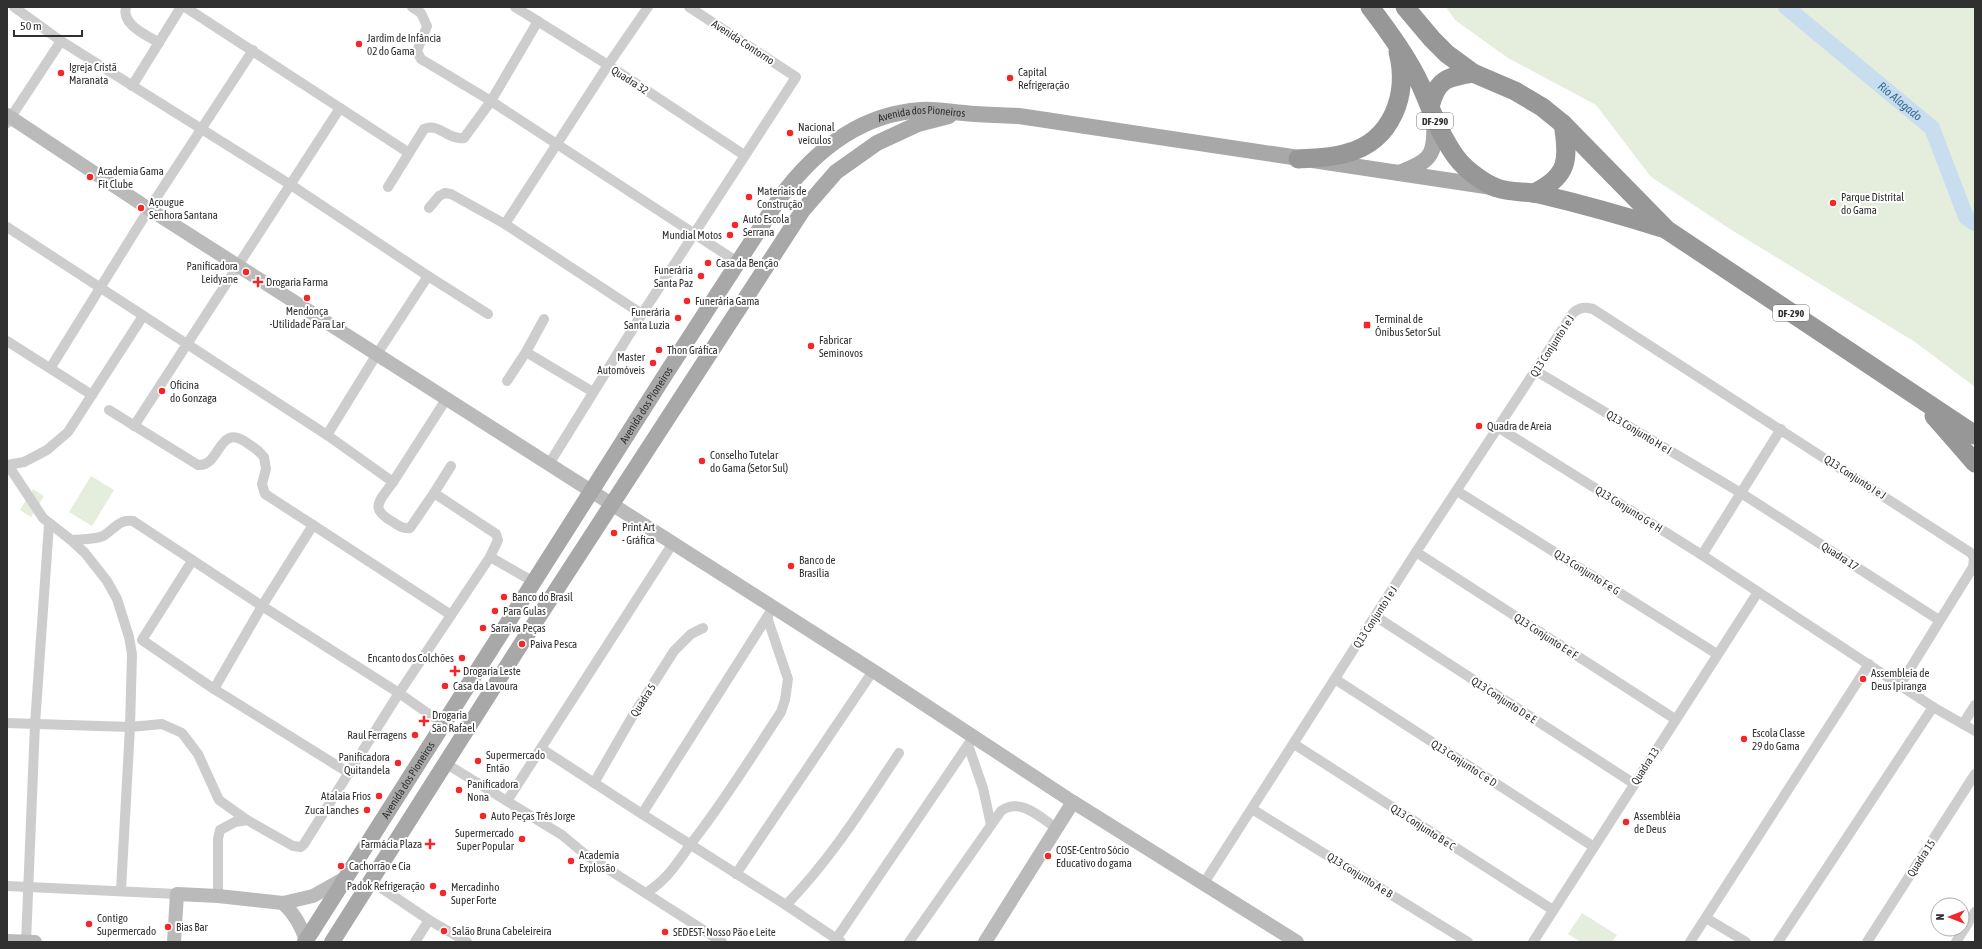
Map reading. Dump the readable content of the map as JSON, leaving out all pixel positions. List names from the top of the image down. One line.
{"streets":{"highway":["DF-290"],"main road":["Avenida dos Pioneiros"],"street":["Avenida Contorno","Quadra 32","Q13 Conjunto I e J","Q13 Conjunto H e I","Q13 Conjunto G e H","Quadra 17","Q13 Conjunto F e G","Q13 Conjunto E e F","Quadra 5","Q13 Conjunto D e E","Q13 Conjunto C e D","Quadra 13","Q13 Conjunto B e C","Quadra 15","Q13 Conjunto A e B"]},"crossings":[["Avenida Contorno","Quadra 32"],["Q13 Conjunto I e J","Q13 Conjunto H e I"],["Q13 Conjunto I e J","Q13 Conjunto G e H"],["Q13 Conjunto I e J","Quadra 17"],["Q13 Conjunto I e J","Q13 Conjunto F e G"],["Q13 Conjunto I e J","Q13 Conjunto E e F"],["Q13 Conjunto I e J","Q13 Conjunto D e E"],["Q13 Conjunto I e J","Q13 Conjunto C e D"],["Q13 Conjunto I e J","Q13 Conjunto B e C"],["Q13 Conjunto I e J","Q13 Conjunto A e B"],["Q13 Conjunto H e I","Quadra 17"],["Q13 Conjunto G e H","Quadra 13"],["Q13 Conjunto F e G","Quadra 13"],["Q13 Conjunto E e F","Quadra 13"],["Q13 Conjunto D e E","Quadra 13"],["Q13 Conjunto C e D","Quadra 13"],["Quadra 13","Q13 Conjunto B e C"]],"water":["Rio Alagado"],"places":{"other":["Jardim de Infância 02 do Gama","Igreja Cristã Maranata","Capital Refrigeração","Nacional veículos","Academia Gama Fit Clube","Materiais de Construção","Parque Distrital do Gama","Açougue Senhora Santana","Auto Escola Serrana","Mundial Motos","Casa da Benção","Panificadora Leidyane","Funerária Santa Paz","Mendonça -Utilidade Para Lar","Funerária Gama","Funerária Santa Luzia","Fabricar Seminovos","Thon Gráfica","Master Automóveis","Oficina do Gonzaga","Quadra de Areia","Conselho Tutelar do Gama (Setor Sul)","Print Art - Gráfica","Banco de Brasília","Banco do Brasil","Para Gulas","Saraiva Peças","Paiva Pesca","Encanto dos Colchões","Assembleia de Deus Ipiranga","Casa da Lavoura","Raul Ferragens","Escola Classe 29 do Gama","Supermercado Então","Panificadora Quitandela","Panificadora Nona","Atalaia Frios","Zuca Lanches","Auto Peças Três Jorge","Assembléia de Deus","Supermercado Super Popular","COSE-Centro Sócio Educativo do gama","Academia Explosão","Cachorrão e Cia","Padok Refrigeração","Mercadinho Super Forte","Contigo Supermercado","Bias Bar","Salão Bruna Cabeleireira","SEDEST- Nosso Pão e Leite"],"health":["Drogaria Farma","Drogaria Leste","Drogaria São Rafael","Farmácia Plaza"],"transit":["Terminal de Ônibus Setor Sul"]},"scale_bar":"50 m","north":"left"}
